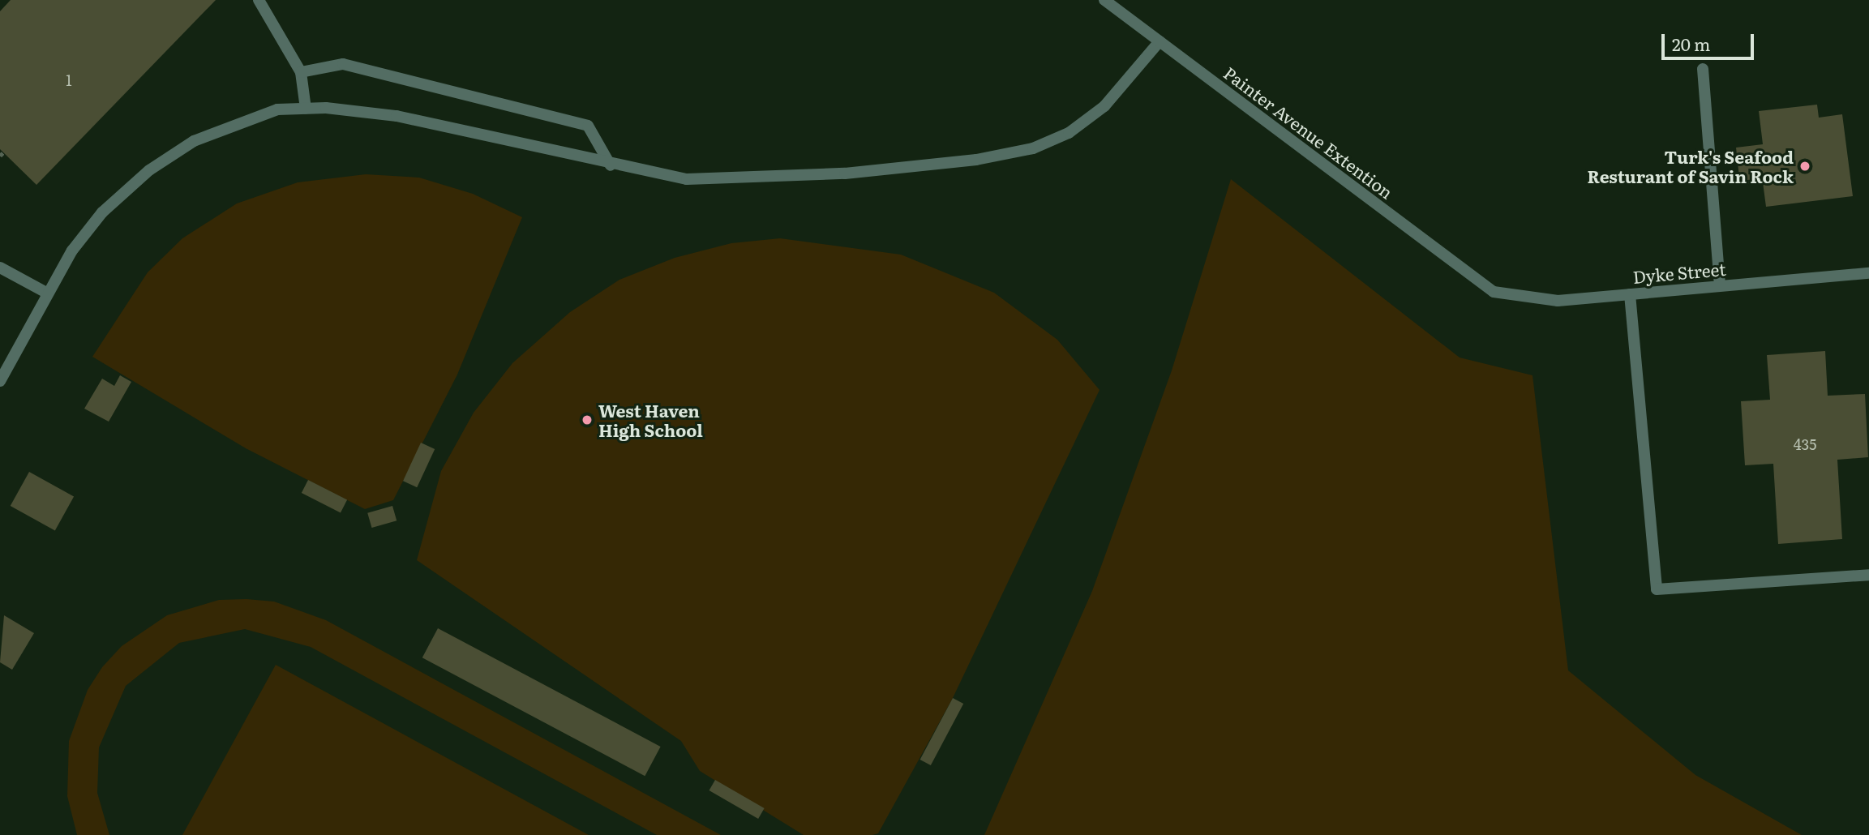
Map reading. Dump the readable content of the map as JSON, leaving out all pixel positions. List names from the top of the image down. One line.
{"streets":{"street":["Painter Avenue Extention","Dyke Street"]},"crossings":[["Painter Avenue Extention","Dyke Street"]],"places":["Turk's Seafood Resturant of Savin Rock","West Haven High School"],"house_numbers":["1","435"],"scale_bar":"20 m"}
